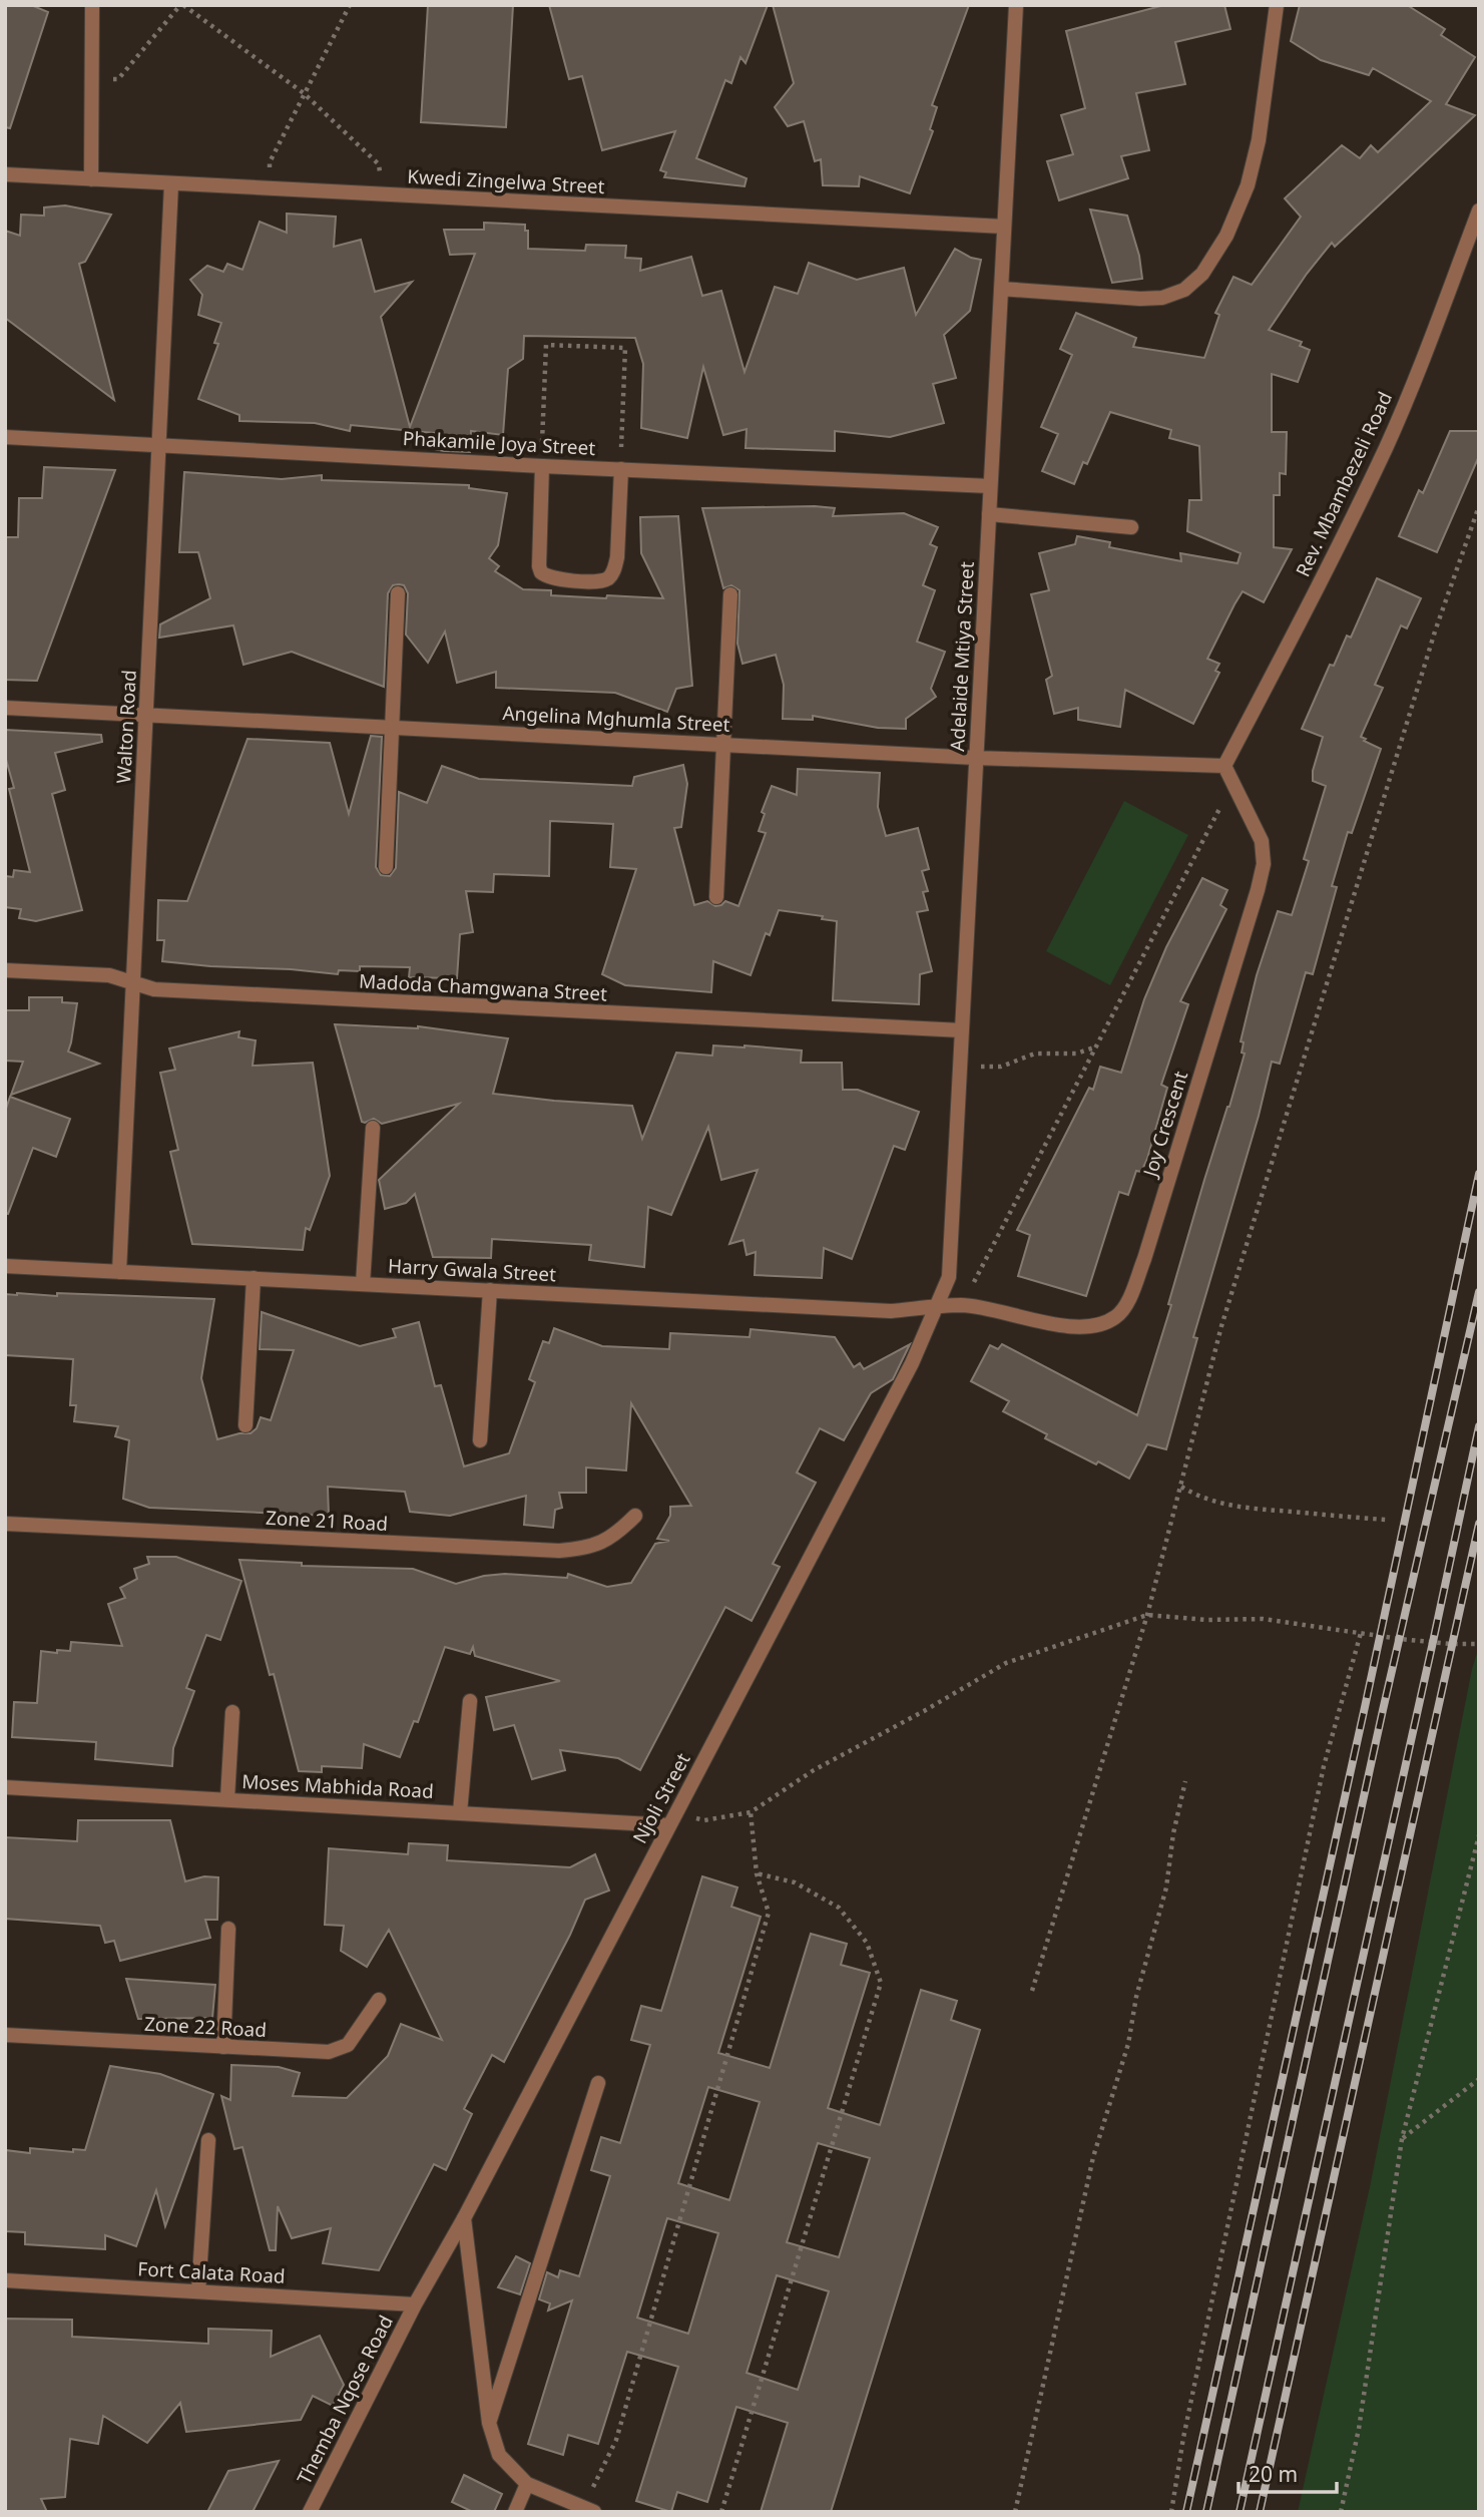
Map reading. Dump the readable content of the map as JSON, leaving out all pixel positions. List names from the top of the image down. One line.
{"streets":{"street":["Kwedi Zingelwa Street","Phakamile Joya Street","Rev. Mbambezeli Road","Adelaide Mtiya Street","Angelina Mghumla Street","Walton Road","Madoda Chamgwana Street","Joy Crescent","Harry Gwala Street","Zone 21 Road","Moses Mabhida Road","Njoli Street","Zone 22 Road","Fort Calata Road","Themba Nqose Road"]},"crossings":[["Kwedi Zingelwa Street","Adelaide Mtiya Street"],["Kwedi Zingelwa Street","Walton Road"],["Phakamile Joya Street","Adelaide Mtiya Street"],["Phakamile Joya Street","Walton Road"],["Rev. Mbambezeli Road","Angelina Mghumla Street"],["Rev. Mbambezeli Road","Joy Crescent"],["Adelaide Mtiya Street","Angelina Mghumla Street"],["Adelaide Mtiya Street","Madoda Chamgwana Street"],["Adelaide Mtiya Street","Joy Crescent"],["Adelaide Mtiya Street","Harry Gwala Street"],["Adelaide Mtiya Street","Njoli Street"],["Angelina Mghumla Street","Walton Road"],["Angelina Mghumla Street","Joy Crescent"],["Walton Road","Madoda Chamgwana Street"],["Walton Road","Harry Gwala Street"],["Joy Crescent","Harry Gwala Street"],["Joy Crescent","Njoli Street"],["Harry Gwala Street","Njoli Street"],["Moses Mabhida Road","Njoli Street"],["Njoli Street","Fort Calata Road"],["Njoli Street","Themba Nqose Road"],["Fort Calata Road","Themba Nqose Road"]],"scale_bar":"20 m"}
